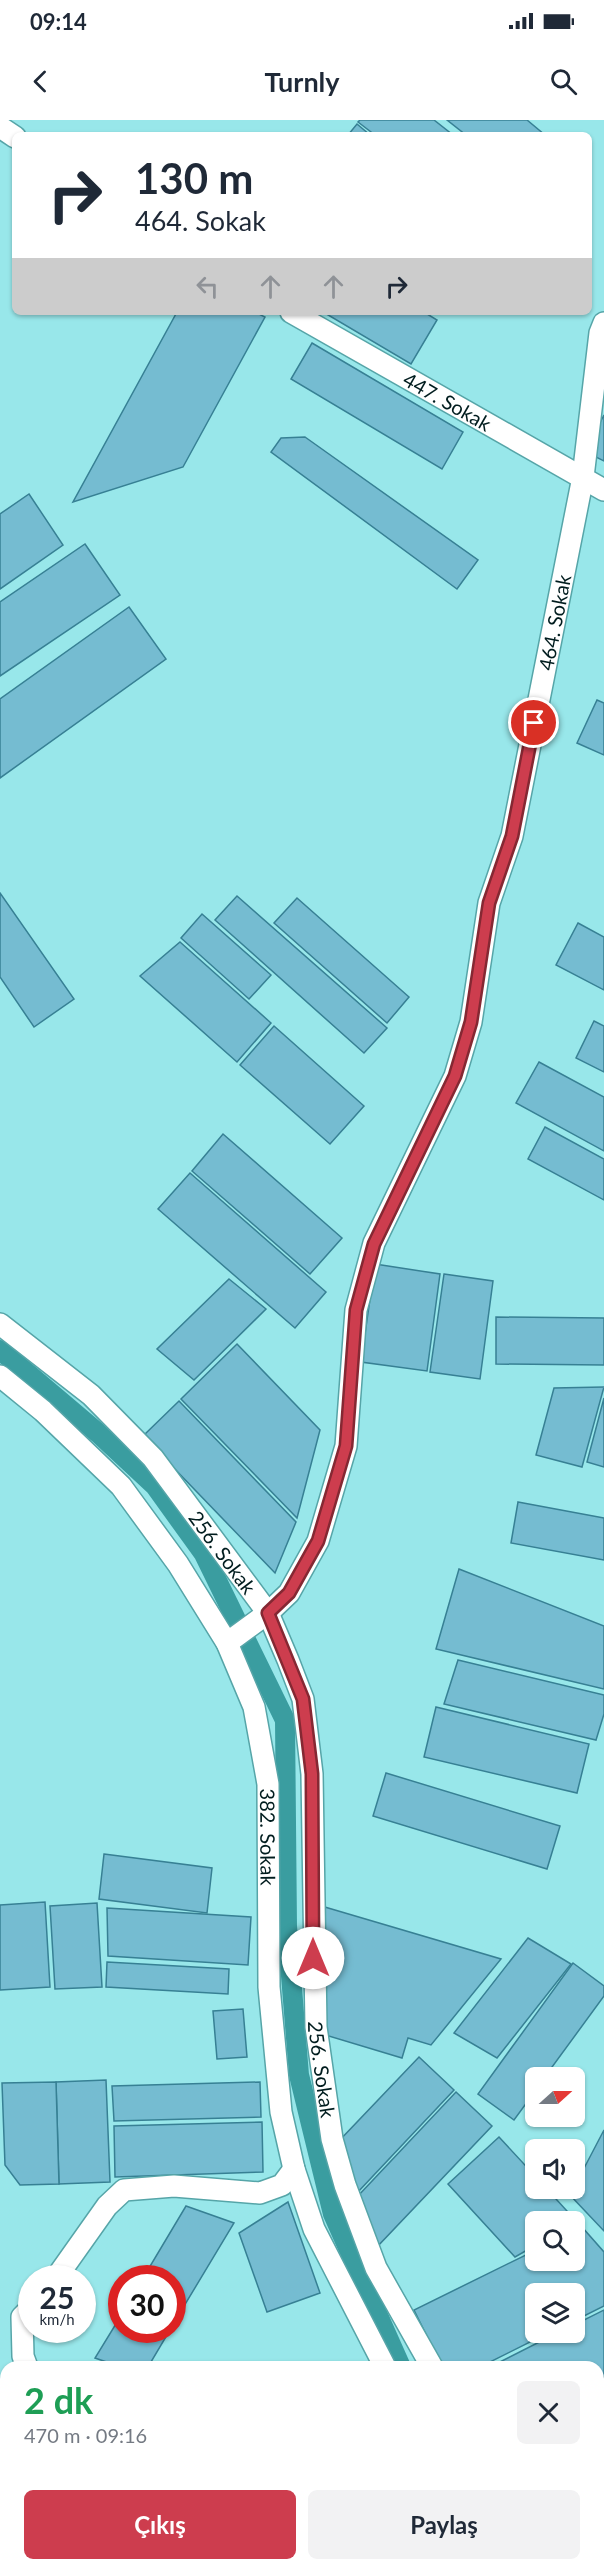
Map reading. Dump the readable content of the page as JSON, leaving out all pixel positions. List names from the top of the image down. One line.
{"streets":{"street":["447. Sokak","464. Sokak","256. Sokak","382. Sokak"]},"crossings":[["447. Sokak","464. Sokak"],["464. Sokak","256. Sokak"],["464. Sokak","382. Sokak"]],"north":"right","page":{"status":"09:14","header":"Turnly","turn":["130 m","464. Sokak"],"speed":"25 km/h","limit":"30","heading":["2 dk","470 m · 09:16"],"buttons":["Çıkış","Paylaş"]}}
